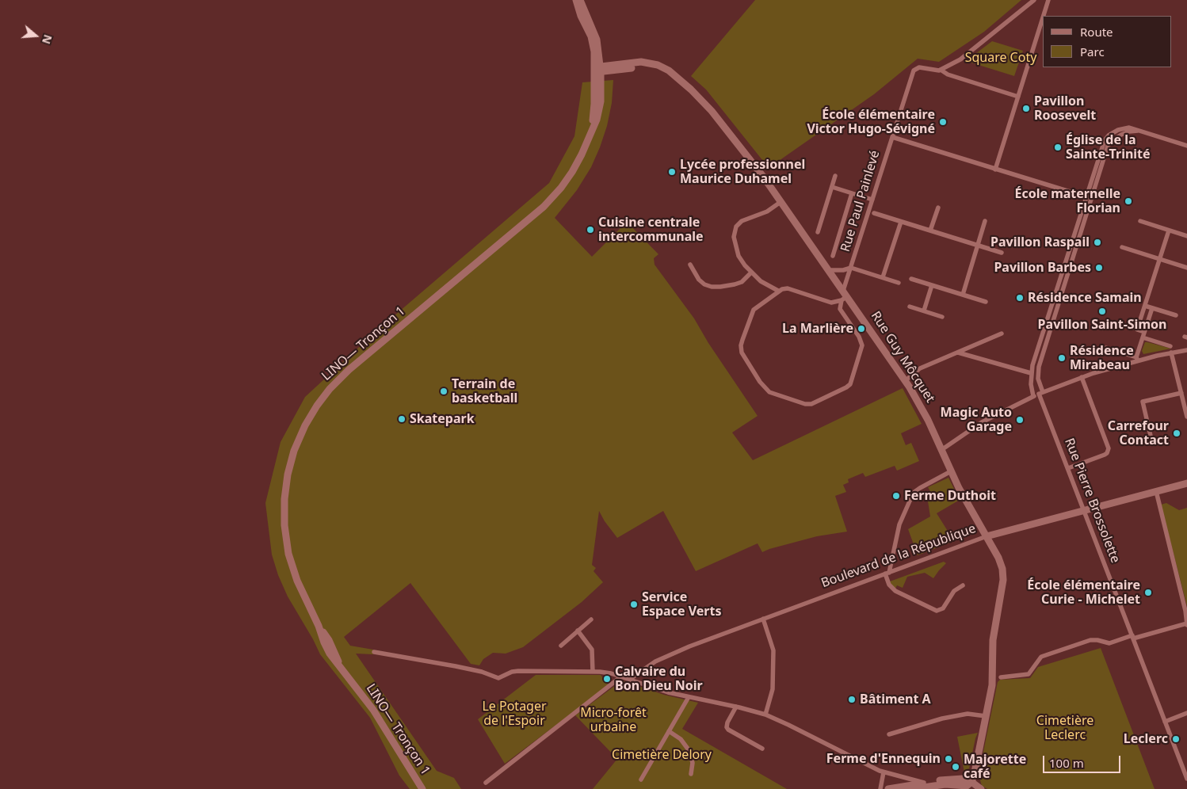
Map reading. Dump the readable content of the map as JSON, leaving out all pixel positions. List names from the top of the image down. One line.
{"streets":{"street":["Rue Paul Painlevé","LINO— Tronçon 1","Rue Guy Môcquet","Rue Pierre Brossolette","Boulevard de la République"]},"crossings":[["Rue Paul Painlevé","Rue Guy Môcquet"],["LINO— Tronçon 1","Rue Guy Môcquet"],["Rue Guy Môcquet","Boulevard de la République"],["Rue Pierre Brossolette","Boulevard de la République"]],"parks":["Square Coty","Le Potager de l'Espoir","Micro-forêt urbaine","Cimetière Leclerc","Cimetière Delory"],"places":["Pavillon Roosevelt","École élémentaire Victor Hugo-Sévigné","Église de la Sainte-Trinité","Lycée professionnel Maurice Duhamel","École maternelle Florian","Cuisine centrale intercommunale","Pavillon Raspail","Pavillon Barbes","Résidence Samain","Pavillon Saint-Simon","La Marlière","Résidence Mirabeau","Terrain de basketball","Skatepark","Magic Auto Garage","Carrefour Contact","Ferme Duthoit","École élémentaire Curie - Michelet","Service Espace Verts","Calvaire du Bon Dieu Noir","Bâtiment A","Leclerc","Ferme d'Ennequin","Majorette café"],"legend":["Route","Parc"],"scale_bar":"100 m","north":"right"}
